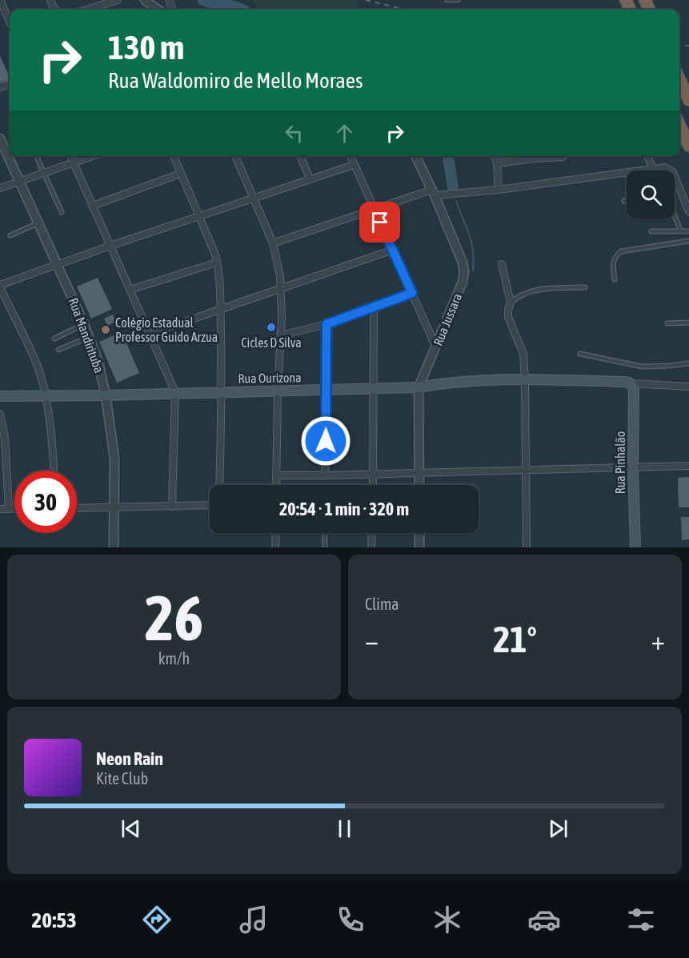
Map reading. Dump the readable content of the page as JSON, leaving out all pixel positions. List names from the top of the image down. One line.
{"streets":{"main road":["Rua Ourizona","Rua Pinhalão"],"street":["Rua Jussara","Rua Mandirituba"]},"crossings":[["Rua Jussara","Rua Ourizona"],["Rua Mandirituba","Rua Ourizona"],["Rua Ourizona","Rua Pinhalão"]],"places":["Cicles D Silva","Colégio Estadual Professor Guido Arzua"],"page":{"turn":["130 m","Rua Waldomiro de Mello Moraes"],"limit":"30","trip":"20:54 · 1 min · 320 m","tile":[["26","km/h"],"Clima"],"heat":["−","21°","+"],"song":["Neon Rain","Kite Club"],"tabs":"20:53"}}
